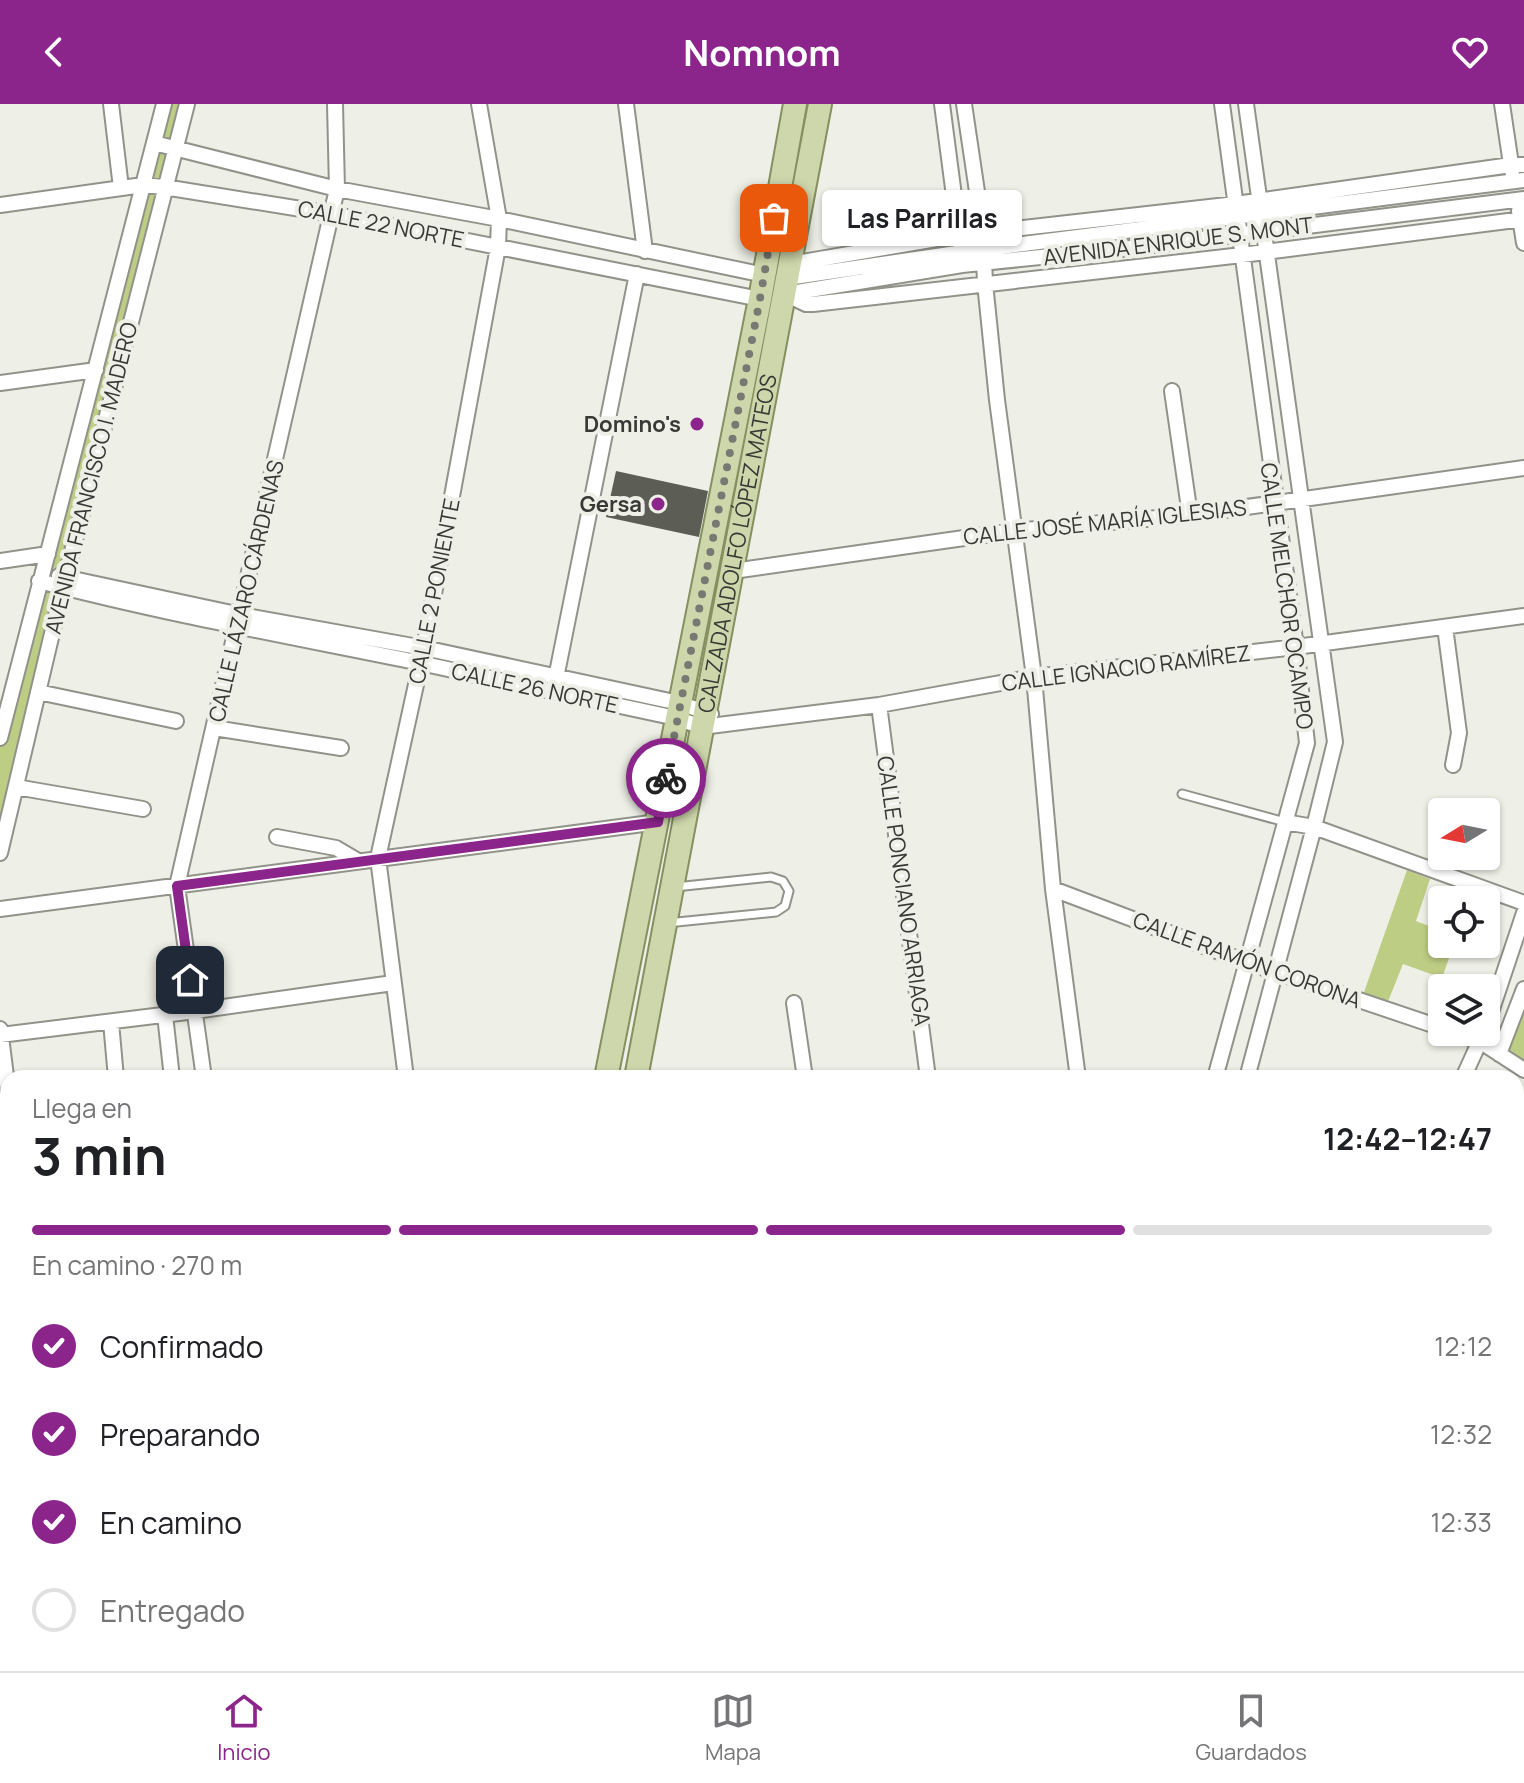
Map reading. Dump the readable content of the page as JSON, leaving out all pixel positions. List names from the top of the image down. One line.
{"streets":{"main road":["CALZADA ADOLFO LÓPEZ MATEOS"],"street":["CALLE 22 NORTE","AVENIDA ENRIQUE S. MONT","AVENIDA FRANCISCO I. MADERO","CALLE JOSÉ MARÍA IGLESIAS","CALLE LÁZARO CÁRDENAS","CALLE 2 PONIENTE","CALLE MELCHOR OCAMPO","CALLE IGNACIO RAMÍREZ","CALLE 26 NORTE","CALLE PONCIANO ARRIAGA","CALLE RAMÓN CORONA"]},"crossings":[["CALLE 22 NORTE","AVENIDA FRANCISCO I. MADERO"],["CALLE 22 NORTE","CALZADA ADOLFO LÓPEZ MATEOS"],["CALLE 22 NORTE","CALLE LÁZARO CÁRDENAS"],["CALLE 22 NORTE","CALLE 2 PONIENTE"],["AVENIDA ENRIQUE S. MONT","CALZADA ADOLFO LÓPEZ MATEOS"],["AVENIDA ENRIQUE S. MONT","CALLE MELCHOR OCAMPO"],["AVENIDA FRANCISCO I. MADERO","CALLE 26 NORTE"],["CALLE JOSÉ MARÍA IGLESIAS","CALZADA ADOLFO LÓPEZ MATEOS"],["CALLE JOSÉ MARÍA IGLESIAS","CALLE MELCHOR OCAMPO"],["CALZADA ADOLFO LÓPEZ MATEOS","CALLE IGNACIO RAMÍREZ"],["CALZADA ADOLFO LÓPEZ MATEOS","CALLE 26 NORTE"],["CALLE LÁZARO CÁRDENAS","CALLE 26 NORTE"],["CALLE 2 PONIENTE","CALLE 26 NORTE"],["CALLE MELCHOR OCAMPO","CALLE IGNACIO RAMÍREZ"],["CALLE MELCHOR OCAMPO","CALLE RAMÓN CORONA"],["CALLE IGNACIO RAMÍREZ","CALLE 26 NORTE"],["CALLE IGNACIO RAMÍREZ","CALLE PONCIANO ARRIAGA"]],"places":["Las Parrillas","Domino's","Gersa"],"north":"left","page":{"header":"Nomnom","bubble":"Las Parrillas","heading":["3 min","Llega en","12:42–12:47"],"bar":"En camino · 270 m","list":[["Confirmado","12:12"],["Preparando","12:32"],["En camino","12:33"],"Entregado"],"tabs":["Inicio","Mapa","Guardados"]}}
